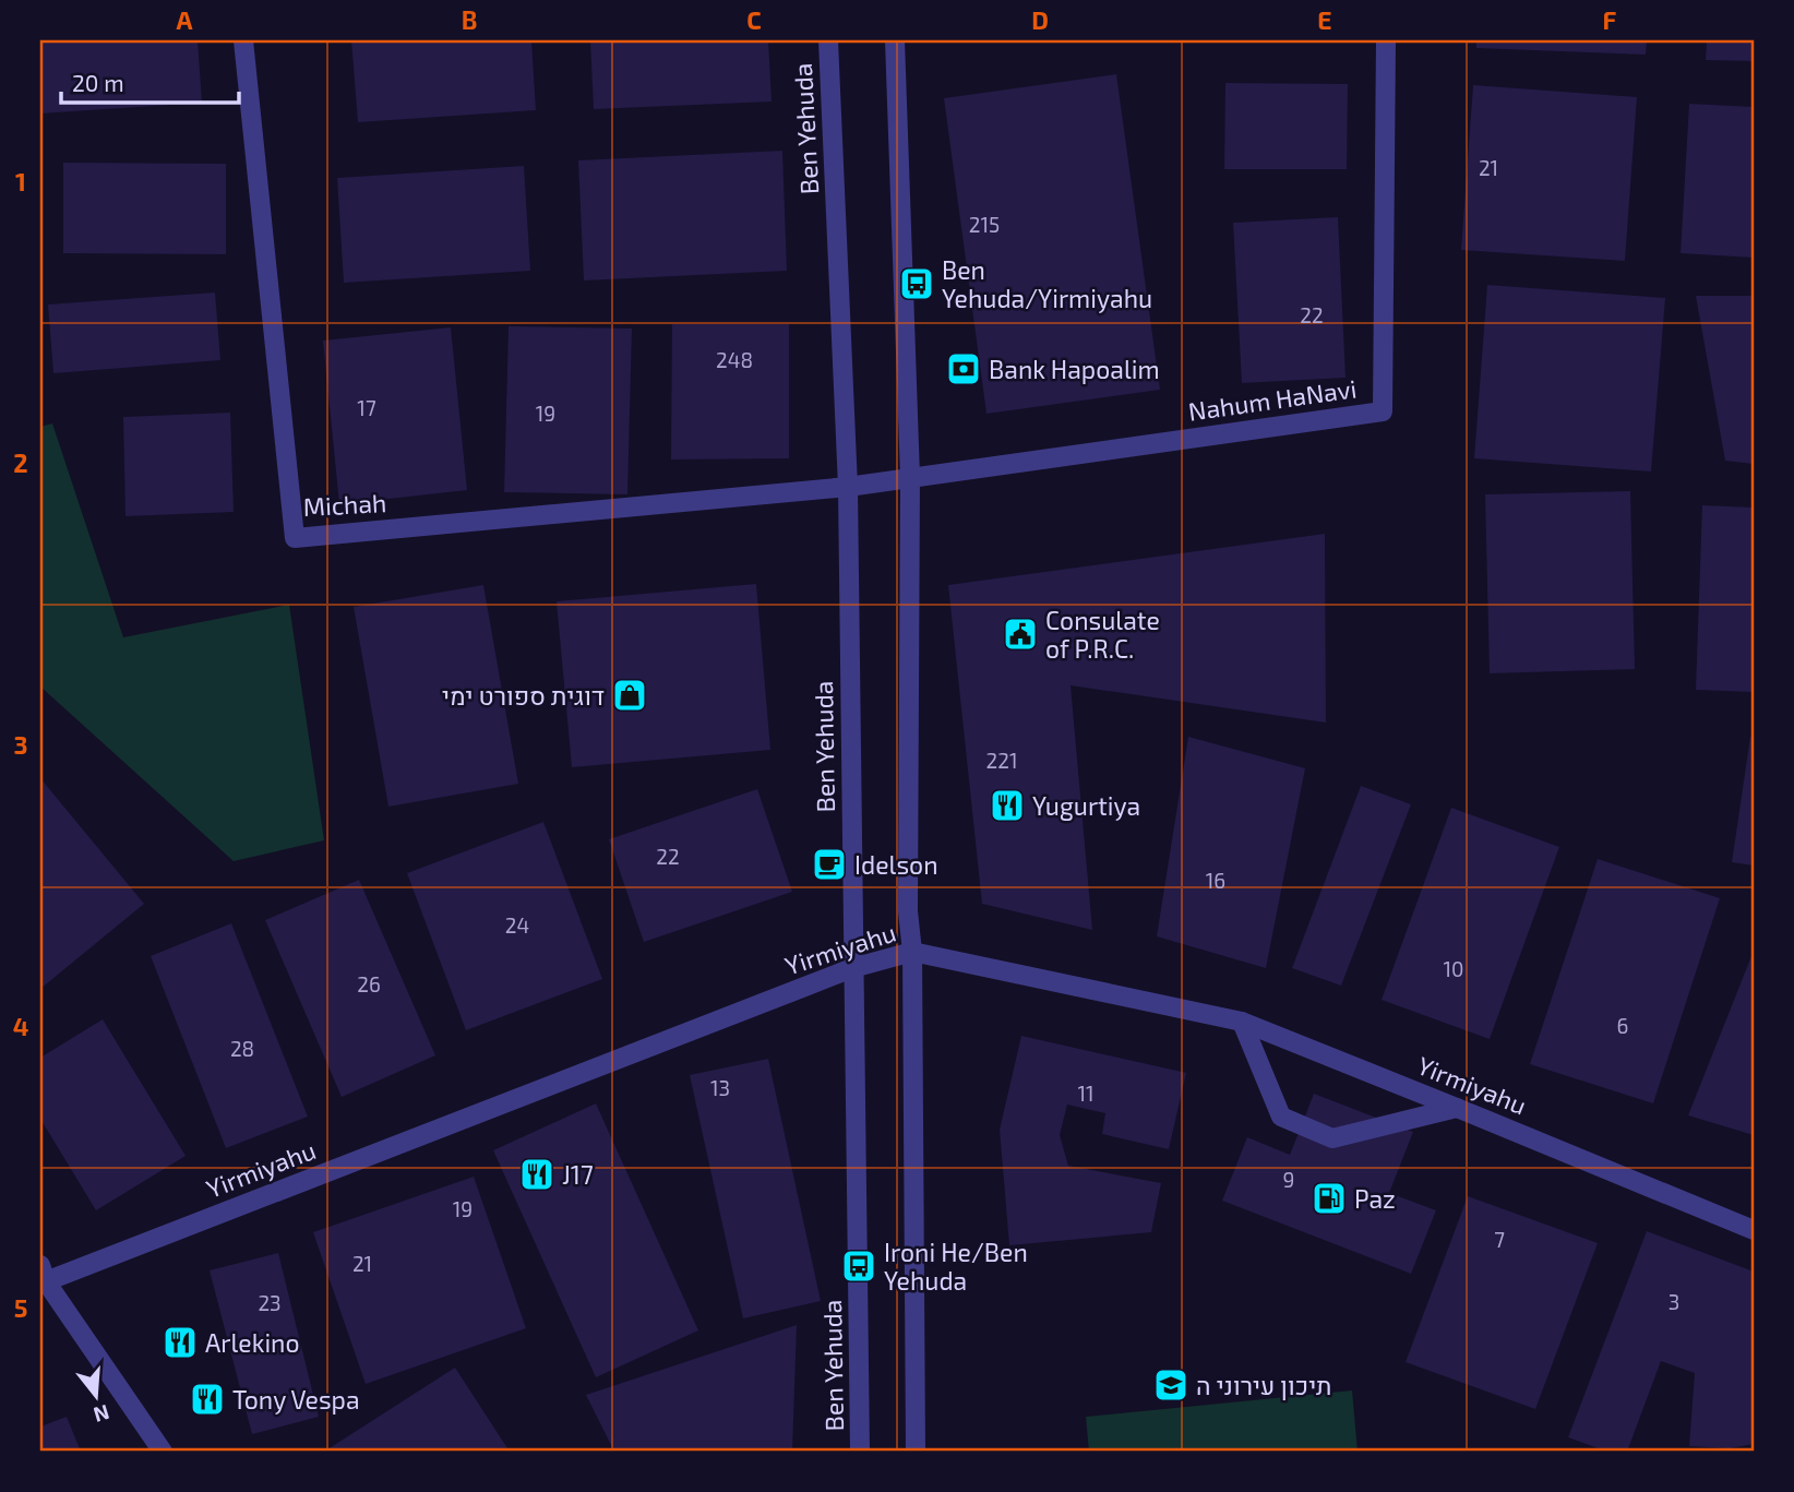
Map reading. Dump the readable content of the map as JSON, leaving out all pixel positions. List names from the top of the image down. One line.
{"streets":{"street":["Ben Yehuda","Nahum HaNavi","Michah","Yirmiyahu"]},"crossings":[["Ben Yehuda","Nahum HaNavi"],["Ben Yehuda","Michah"],["Ben Yehuda","Yirmiyahu"],["Nahum HaNavi","Michah"]],"places":{"bus stop":["Ben Yehuda/Yirmiyahu","Ironi He/Ben Yehuda"],"bank":["Bank Hapoalim"],"public building":["Consulate of P.R.C."],"shop":["דוגית ספורט ימי"],"restaurant":["Yugurtiya","J17","Arlekino","Tony Vespa"],"cafe":["Idelson"],"fuel station":["Paz"],"school or university":["תיכון עירוני ה"]},"house_numbers":["21","215","22","248","17","19","221","22","16","24","10","26","6","28","13","11","9","19","7","21","3","23"],"scale_bar":"20 m","north":"bottom","grid":{"columns":["A","B","C","D","E","F"],"rows":["1","2","3","4","5"]}}
